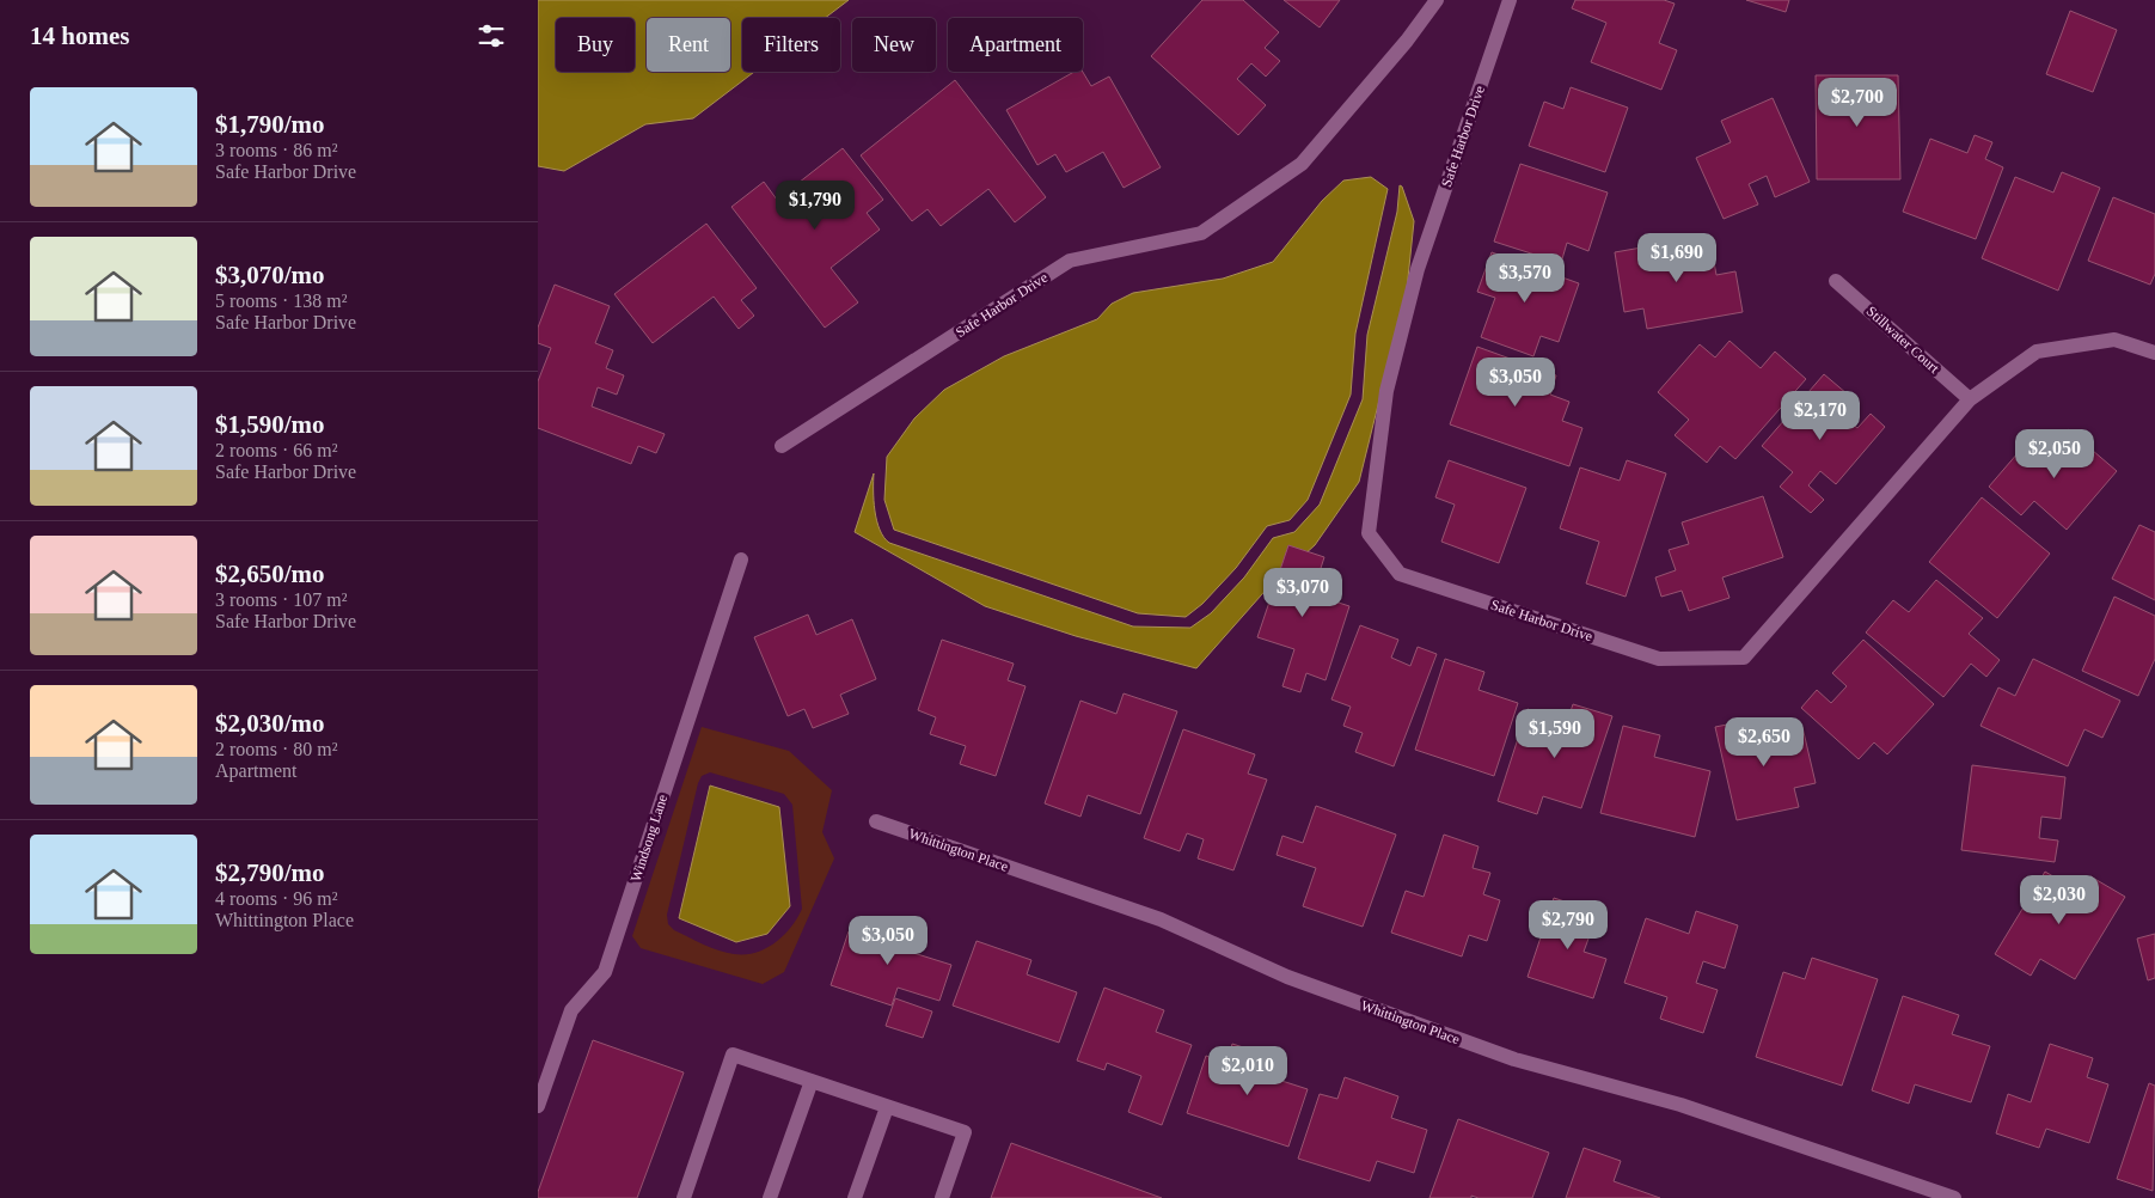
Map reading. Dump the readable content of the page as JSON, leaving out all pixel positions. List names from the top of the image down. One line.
{"streets":{"street":["Safe Harbor Drive","Stillwater Court","Windsong Lane","Whittington Place"]},"crossings":[["Safe Harbor Drive","Stillwater Court"]],"page":{"heading":"14 homes","chip":["Buy","Rent","Filters","New","Apartment"],"list":[{"name":"$1,790/mo","note":"3 rooms · 86 m² · Safe Harbor Drive"},{"name":"$3,070/mo","note":"5 rooms · 138 m² · Safe Harbor Drive"},{"name":"$1,590/mo","note":"2 rooms · 66 m² · Safe Harbor Drive"},{"name":"$2,650/mo","note":"3 rooms · 107 m² · Safe Harbor Drive"},{"name":"$2,030/mo","note":"2 rooms · 80 m² · Apartment"},{"name":"$2,790/mo","note":"4 rooms · 96 m² · Whittington Place"}],"price":["$2,700","$1,790","$1,690","$3,570","$3,050","$2,170","$2,050","$3,070","$1,590","$2,650","$2,030","$2,790","$3,050","$2,010"]}}
